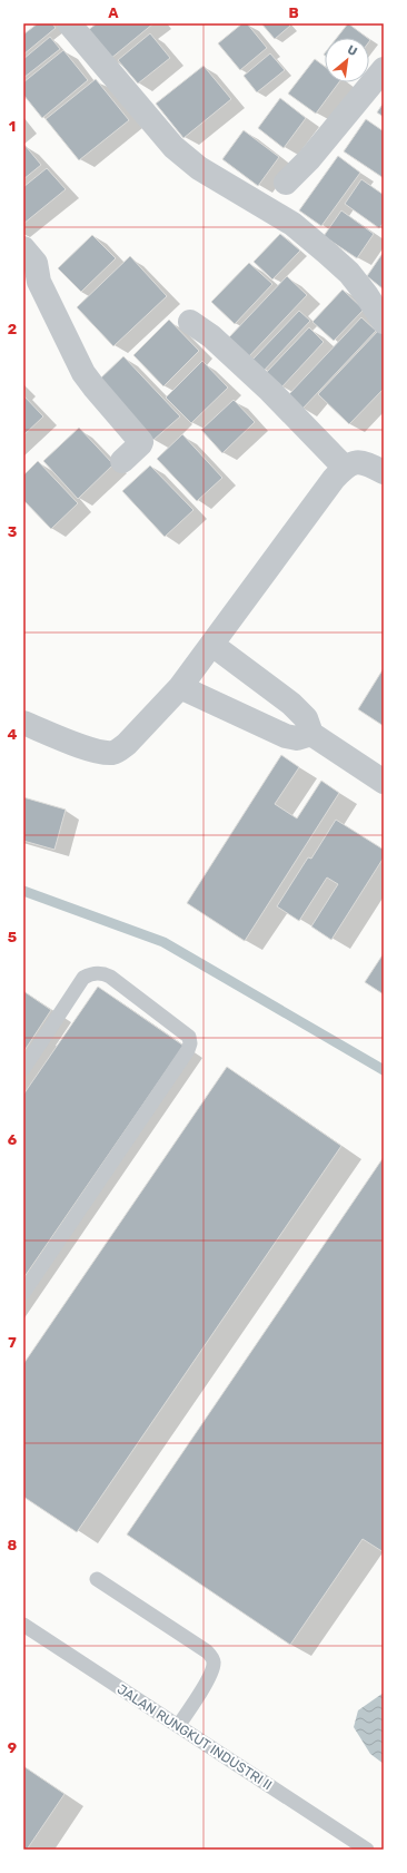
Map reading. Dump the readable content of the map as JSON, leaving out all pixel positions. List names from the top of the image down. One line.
{"streets":{"lane":["JALAN RUNGKUT INDUSTRI II"]},"north":"top right","grid":{"columns":["A","B"],"rows":["1","2","3","4","5","6","7","8","9"]}}
